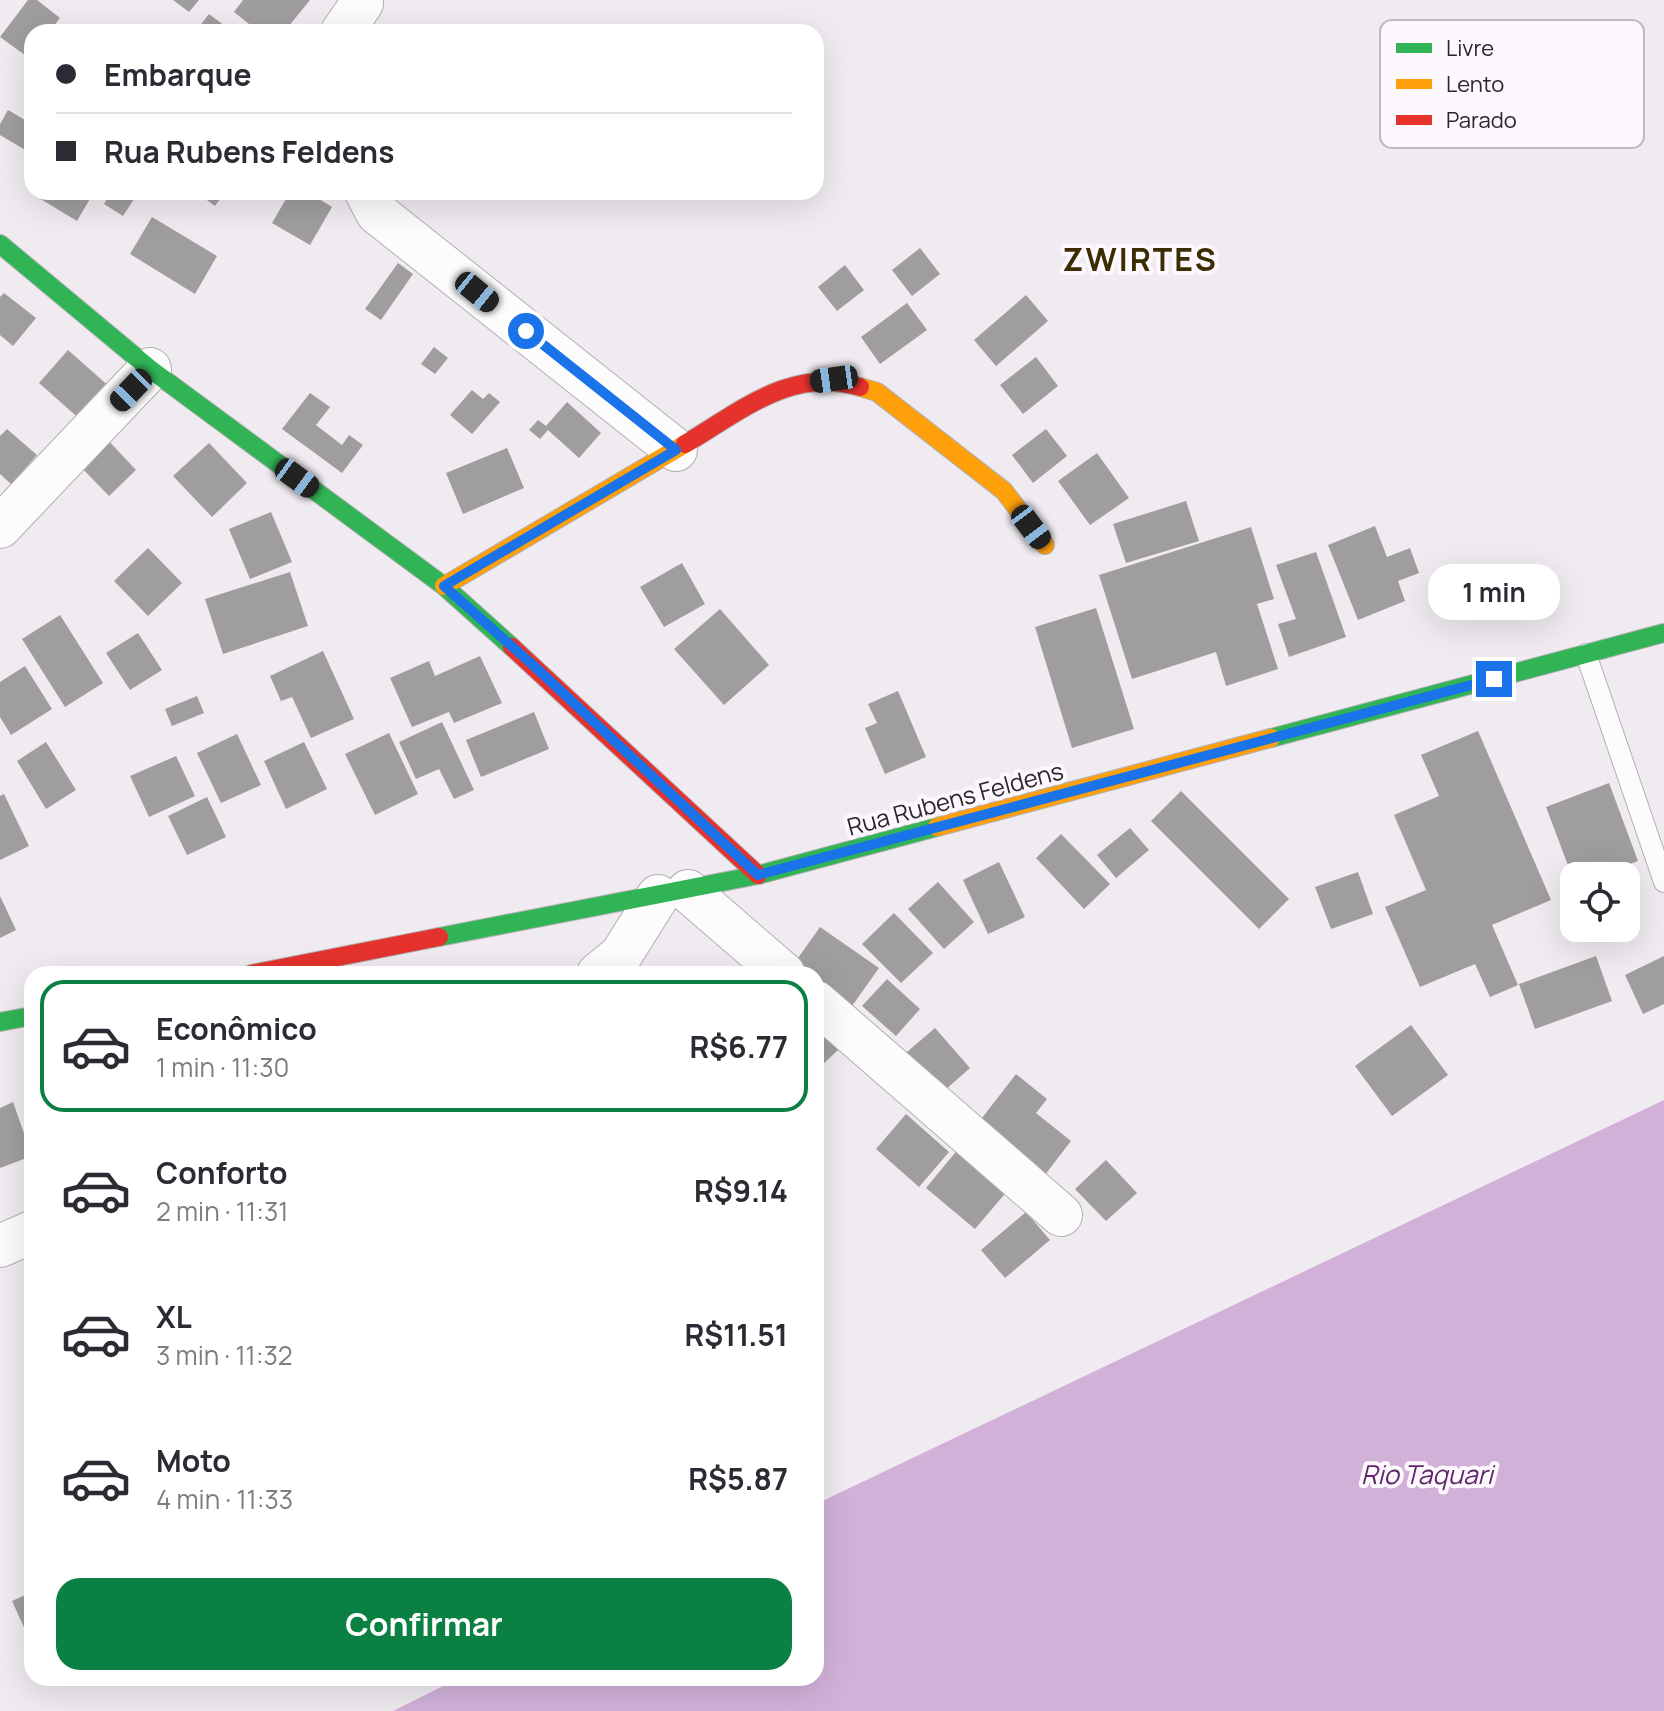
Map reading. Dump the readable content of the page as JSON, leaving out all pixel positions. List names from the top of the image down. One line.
{"streets":{"street":["Rua Rubens Feldens"]},"districts":["ZWIRTES"],"water":["Rio Taquari"],"legend":["Livre","Lento","Parado"],"page":{"banner":["Embarque","Rua Rubens Feldens"],"bubble":"1 min","list":[{"name":"Econômico","note":"1 min · 11:30","value":"R$6.77"},{"name":"Conforto","note":"2 min · 11:31","value":"R$9.14"},{"name":"XL","note":"3 min · 11:32","value":"R$11.51"},{"name":"Moto","note":"4 min · 11:33","value":"R$5.87"}],"buttons":"Confirmar"}}
